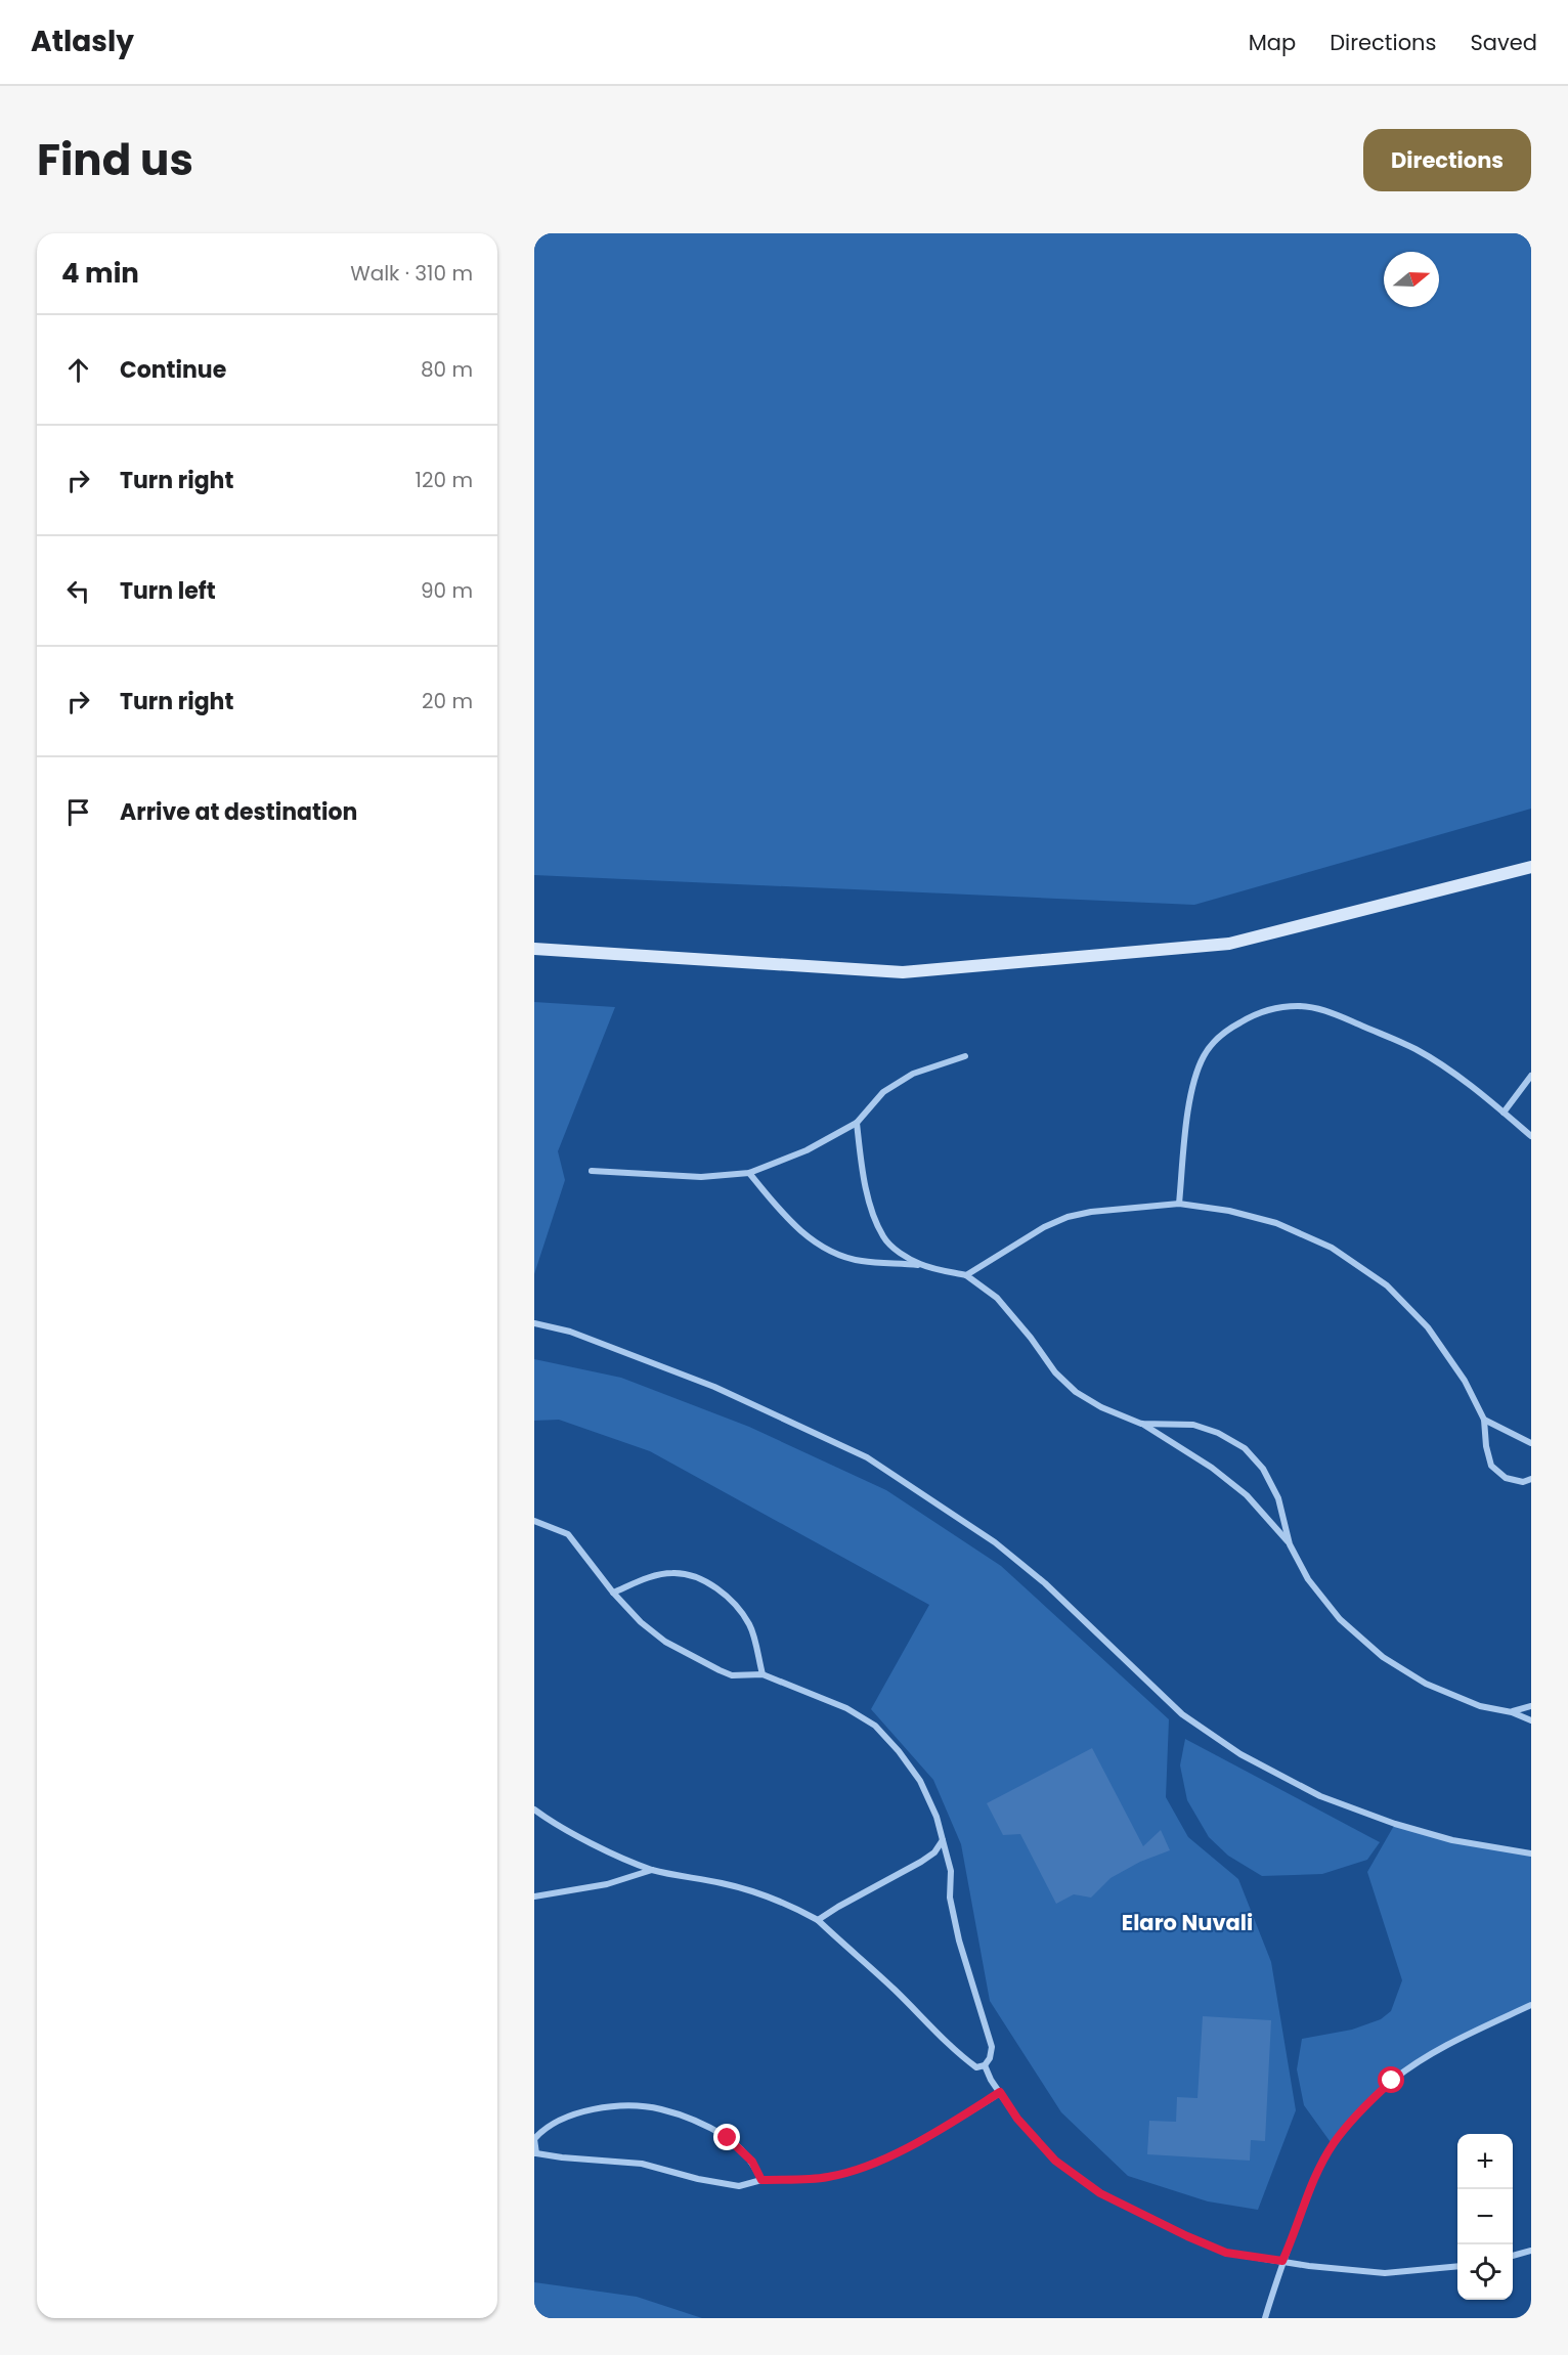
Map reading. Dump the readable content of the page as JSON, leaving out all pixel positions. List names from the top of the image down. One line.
{"districts":["Elaro Nuvali"],"north":"right","page":{"header":"Atlasly","nav":["Map","Directions","Saved"],"title":"Find us","buttons":"Directions","heading":["4 min","Walk · 310 m"],"list":[["Continue","80 m"],["Turn right","120 m"],["Turn left","90 m"],["Turn right","20 m"],"Arrive at destination"],"map_buttons":["+","−"]}}
